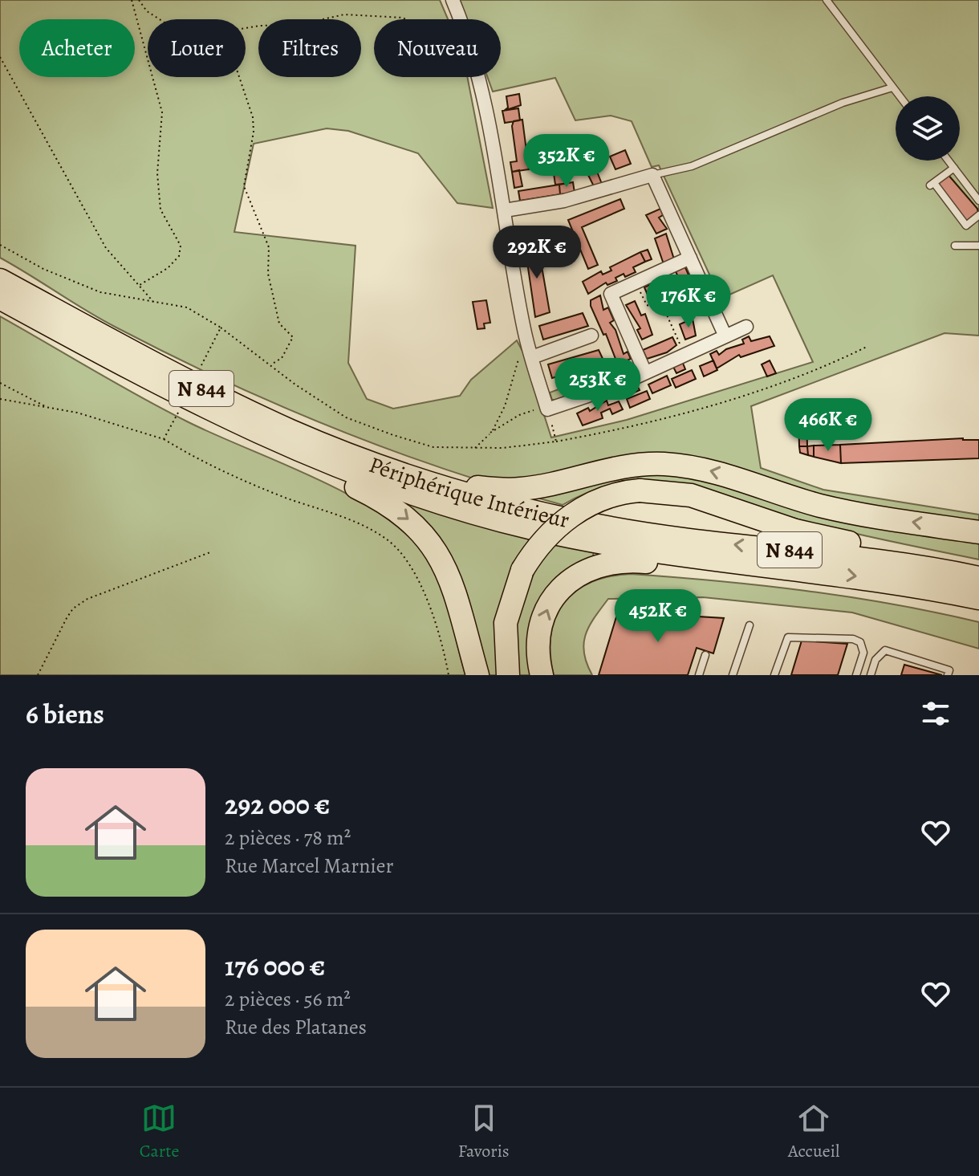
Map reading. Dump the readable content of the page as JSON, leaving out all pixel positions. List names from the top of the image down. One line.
{"streets":{"highway":["N 844","Périphérique Intérieur"]},"crossings":[["N 844","Périphérique Intérieur"]],"page":{"chip":["Acheter","Louer","Filtres","Nouveau"],"price":["352K €","292K €","176K €","253K €","466K €","452K €"],"heading":"6 biens","list":[{"name":"292 000 €","note":"2 pièces · 78 m² · Rue Marcel Marnier"},{"name":"176 000 €","note":"2 pièces · 56 m² · Rue des Platanes"}],"tabs":["Carte","Favoris","Accueil"]}}
